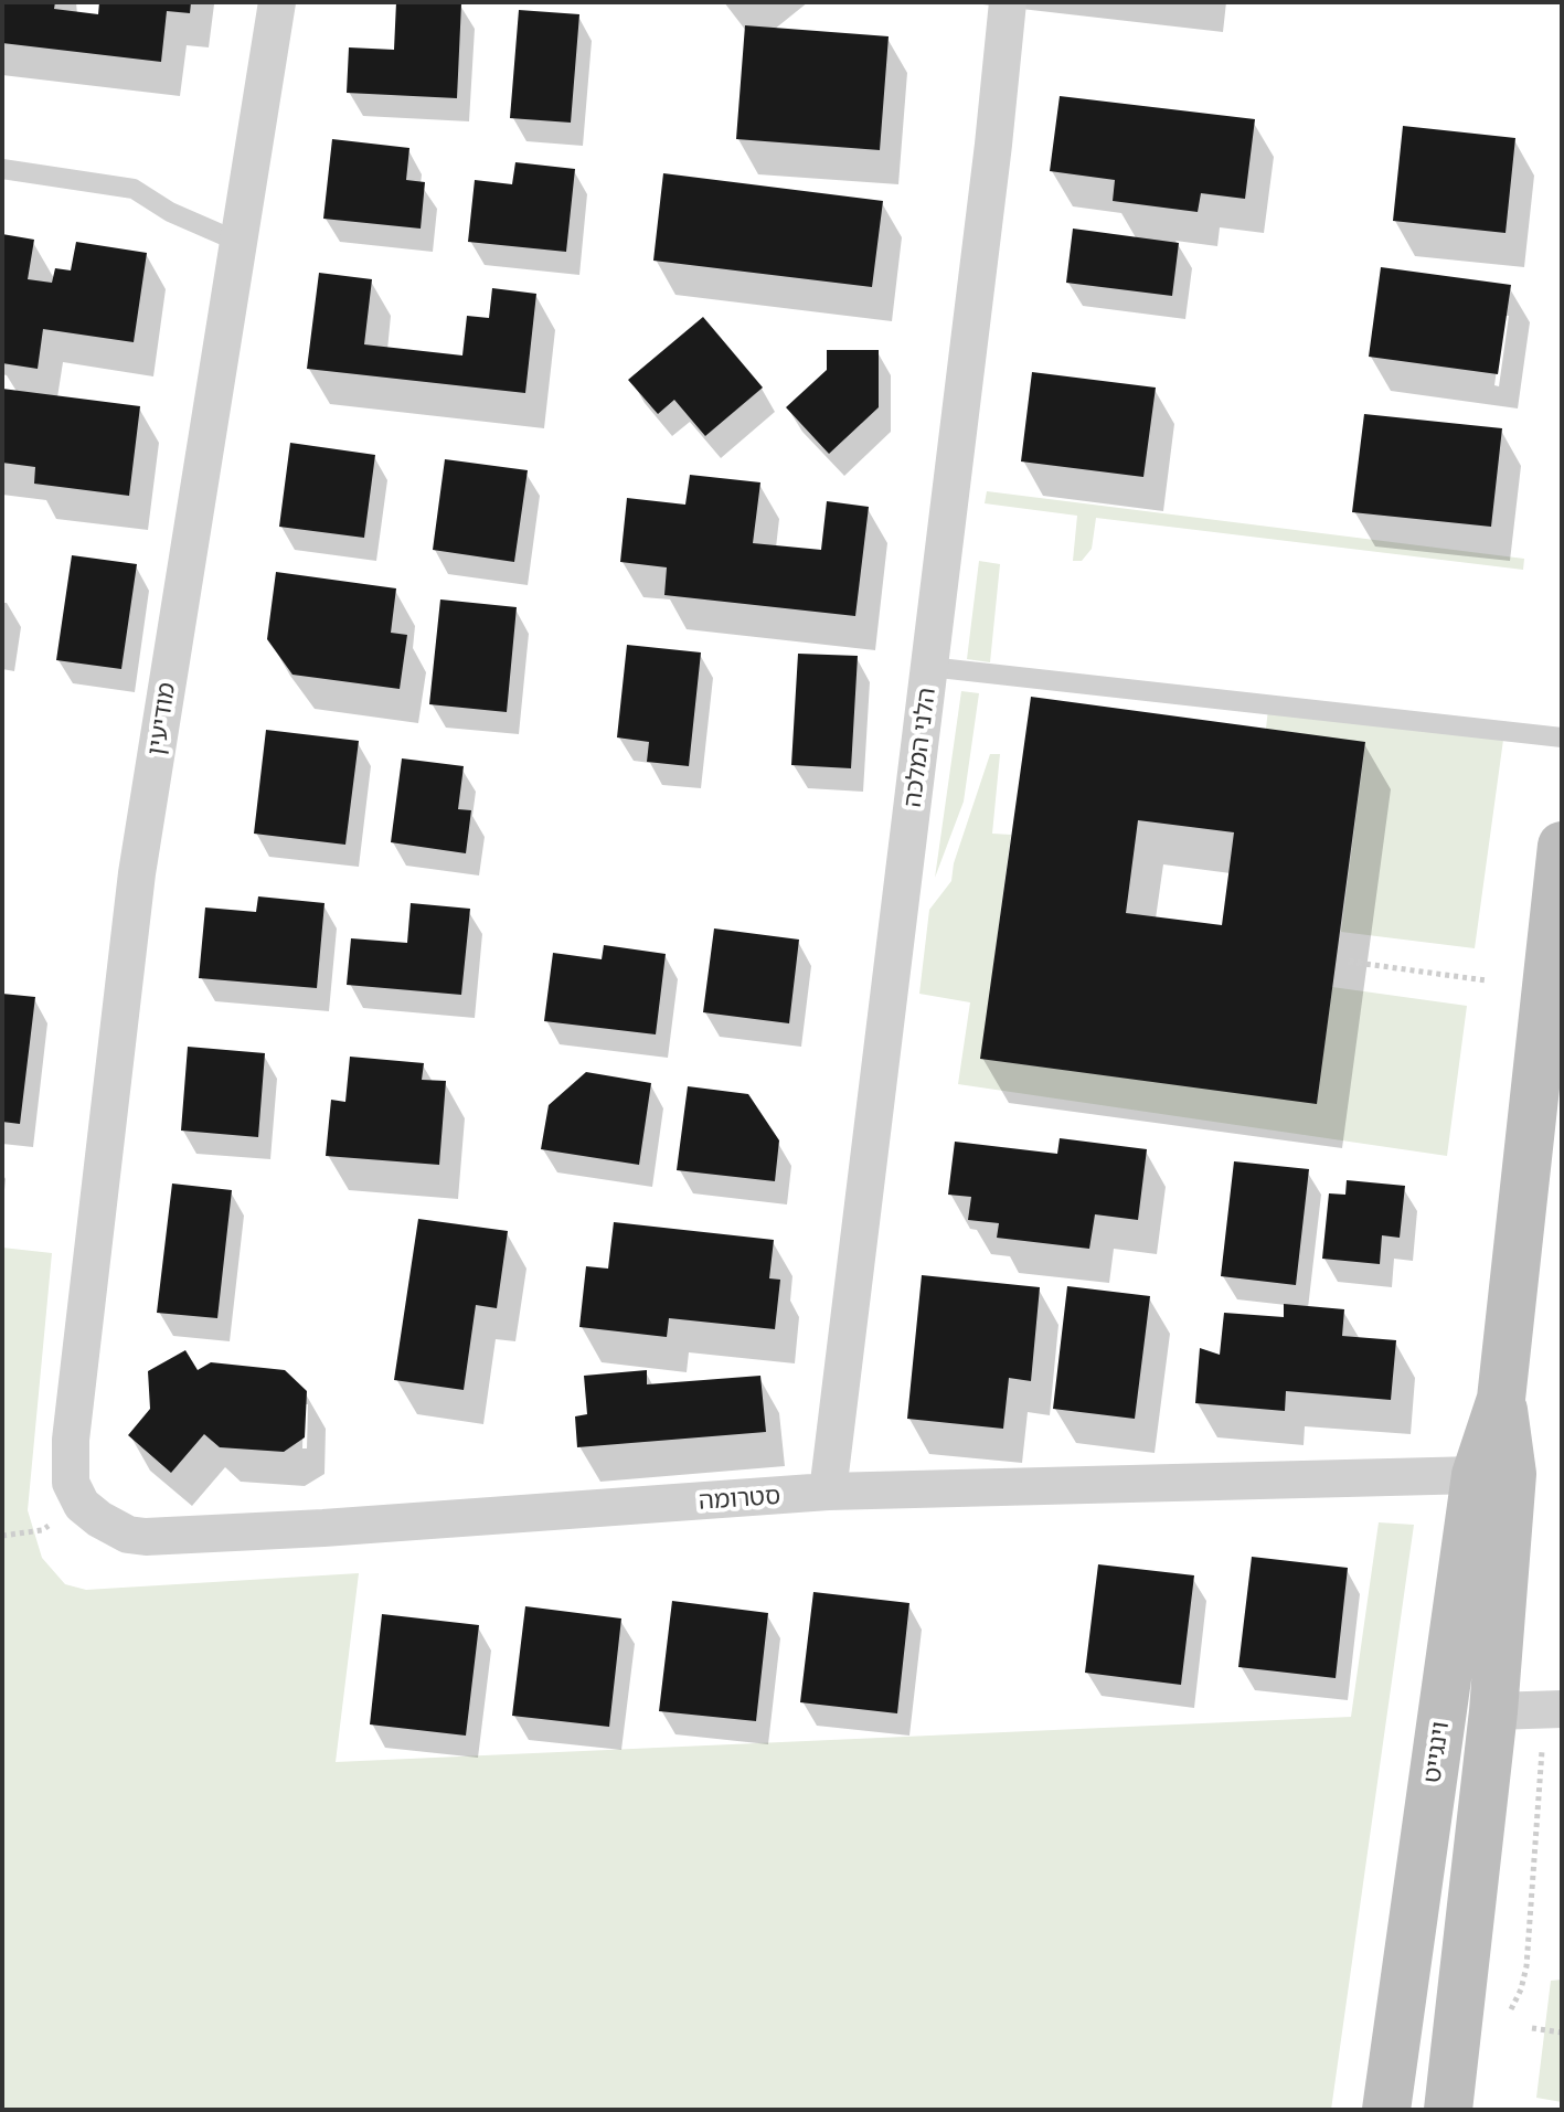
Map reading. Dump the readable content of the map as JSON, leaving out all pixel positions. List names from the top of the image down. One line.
{"streets":{"street":["מודיעין","הלני המלכה","סטרומה","וינגייט"]},"crossings":[["מודיעין","סטרומה"],["הלני המלכה","סטרומה"],["סטרומה","וינגייט"]]}
